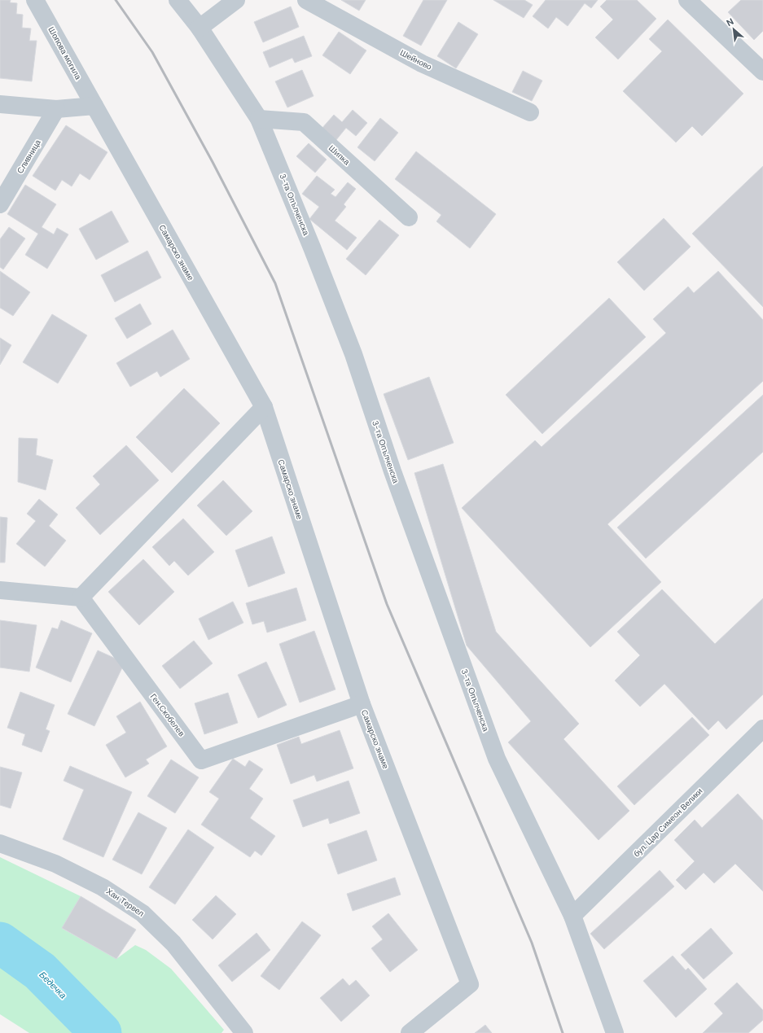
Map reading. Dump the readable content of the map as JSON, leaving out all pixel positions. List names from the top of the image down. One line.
{"streets":{"street":["Шопова могила","Шейново","Шипка","Сливница","3-та Опълченска","Самарско знаме","Ген.Скобелев","бул. Цар Симеон Велики","Хан Тервел"]},"crossings":[["Шопова могила","Самарско знаме"],["Шипка","3-та Опълченска"],["3-та Опълченска","бул. Цар Симеон Велики"],["Самарско знаме","Ген.Скобелев"]],"water":["Бедечка"],"north":"top left"}
